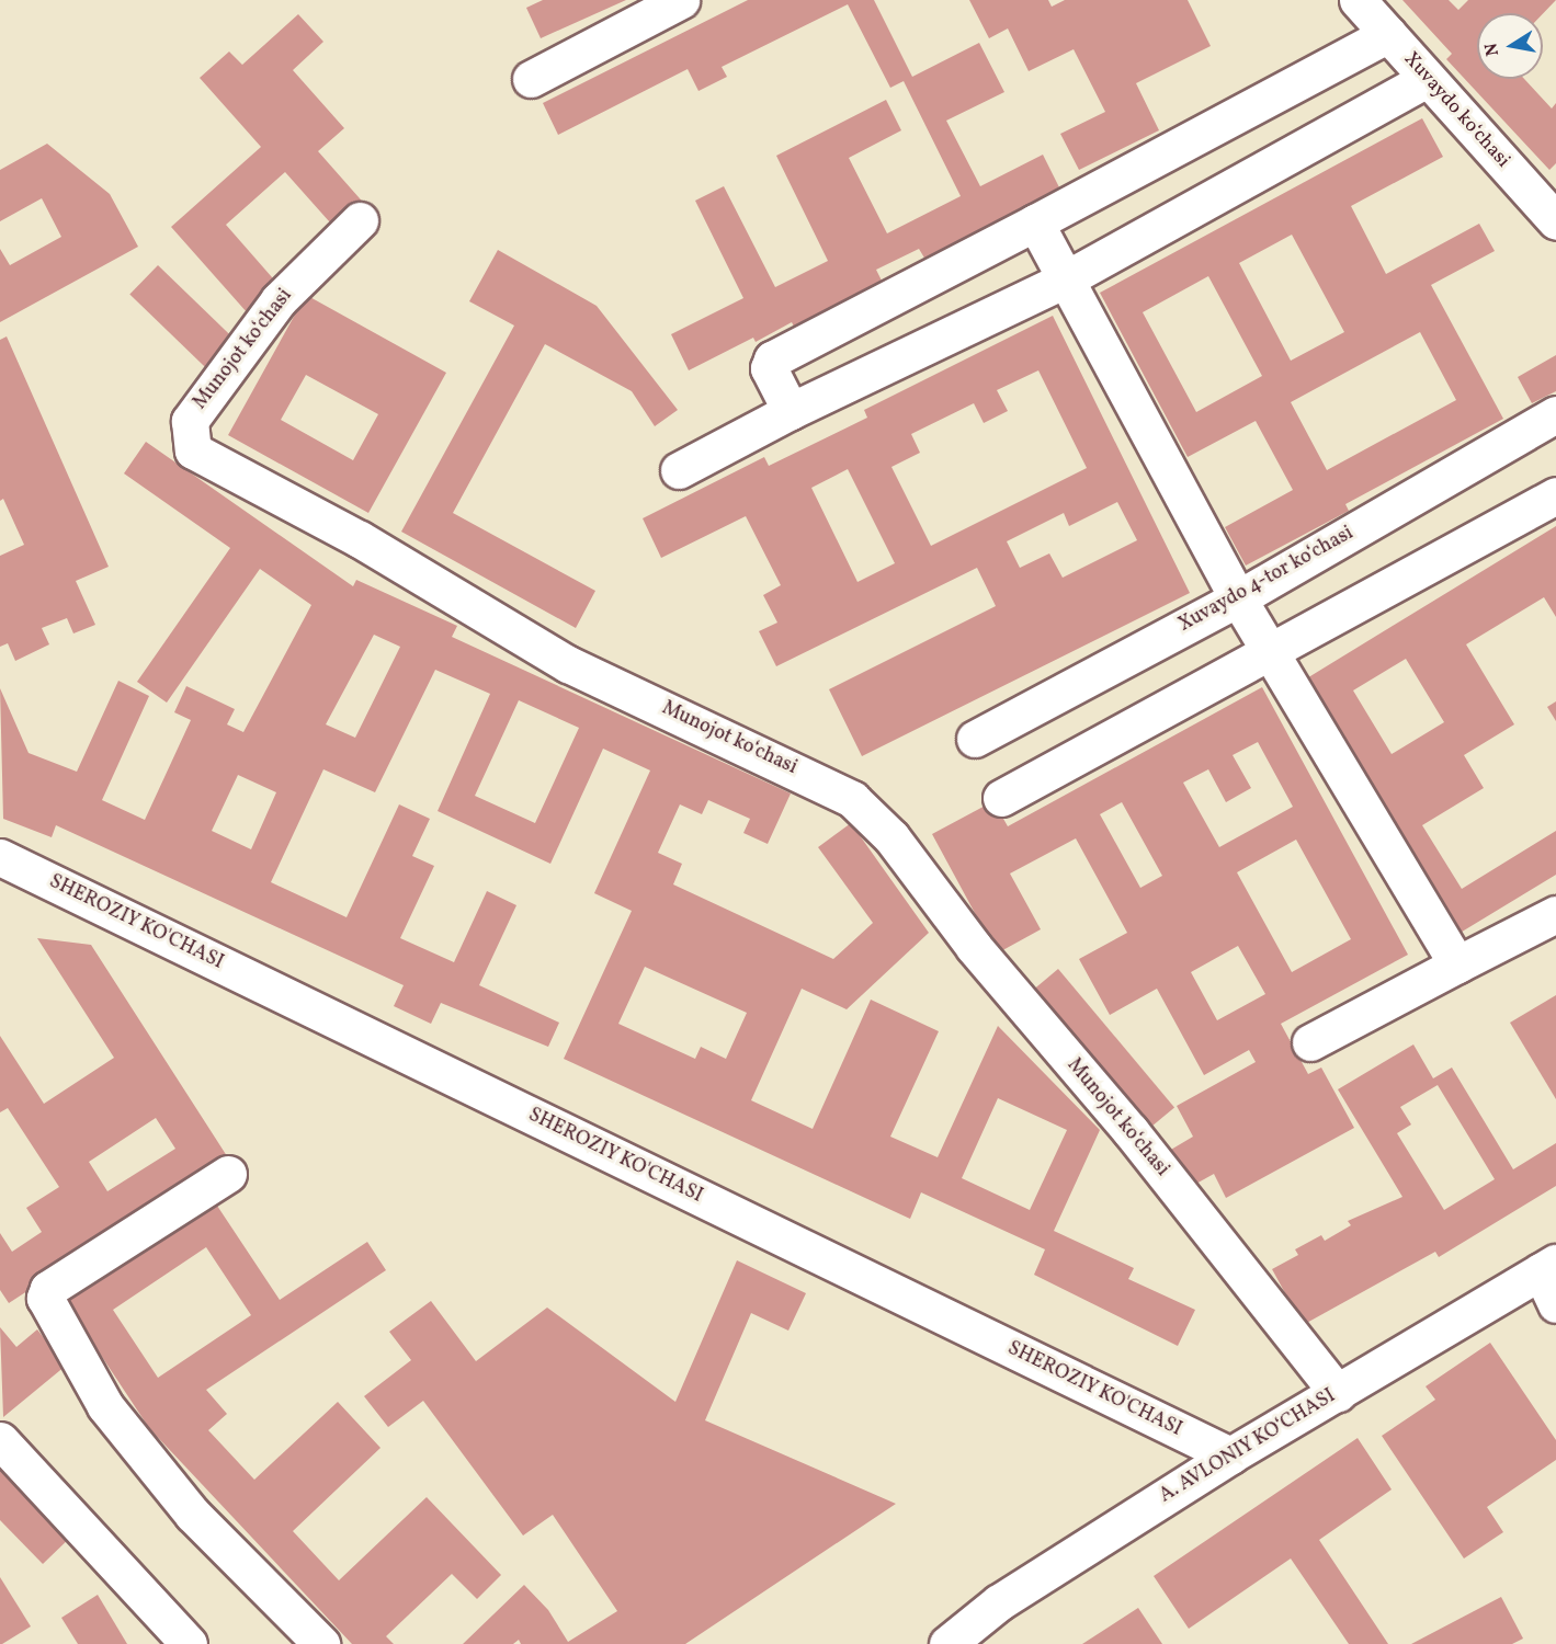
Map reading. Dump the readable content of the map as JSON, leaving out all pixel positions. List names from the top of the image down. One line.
{"streets":{"street":["Xuvaydo koʻchasi","Munojot koʻchasi","Xuvaydo 4-tor koʻchasi","SHEROZIY KO'CHASI","A. AVLONIY KO‘CHASI"]},"crossings":[["Munojot koʻchasi","A. AVLONIY KO‘CHASI"],["SHEROZIY KO'CHASI","A. AVLONIY KO‘CHASI"]],"north":"left"}
